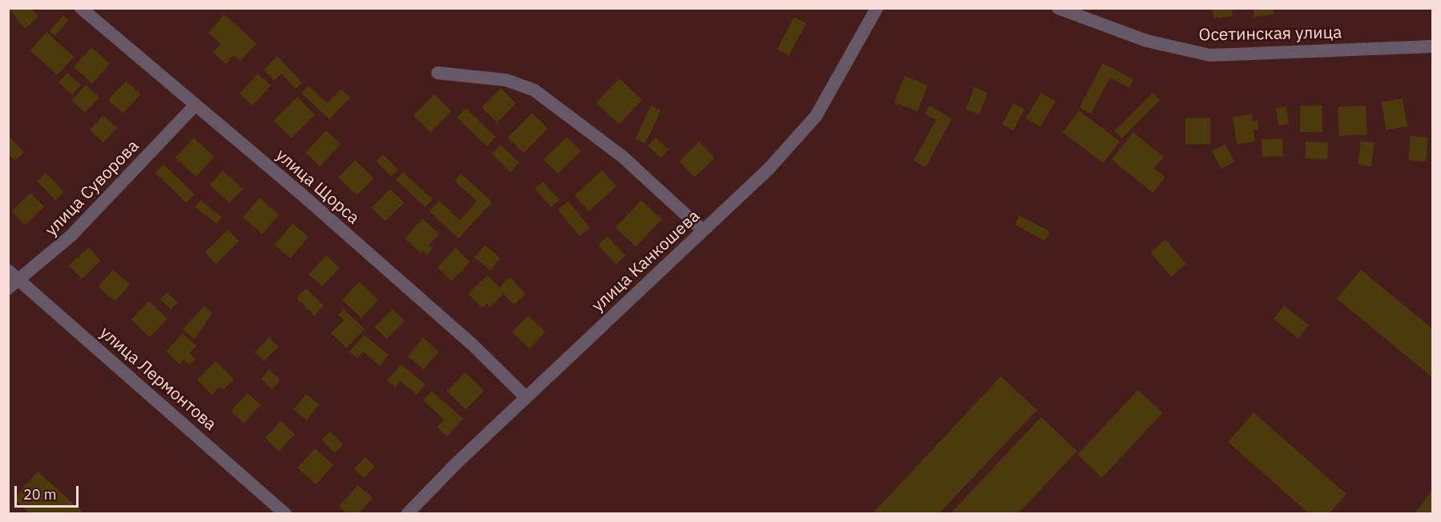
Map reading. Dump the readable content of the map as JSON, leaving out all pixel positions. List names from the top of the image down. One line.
{"streets":{"street":["Осетинская улица","улица Щорса","улица Суворова","улица Канкошева","улица Лермонтова"]},"crossings":[["улица Щорса","улица Суворова"],["улица Щорса","улица Канкошева"],["улица Суворова","улица Лермонтова"]],"scale_bar":"20 m"}
